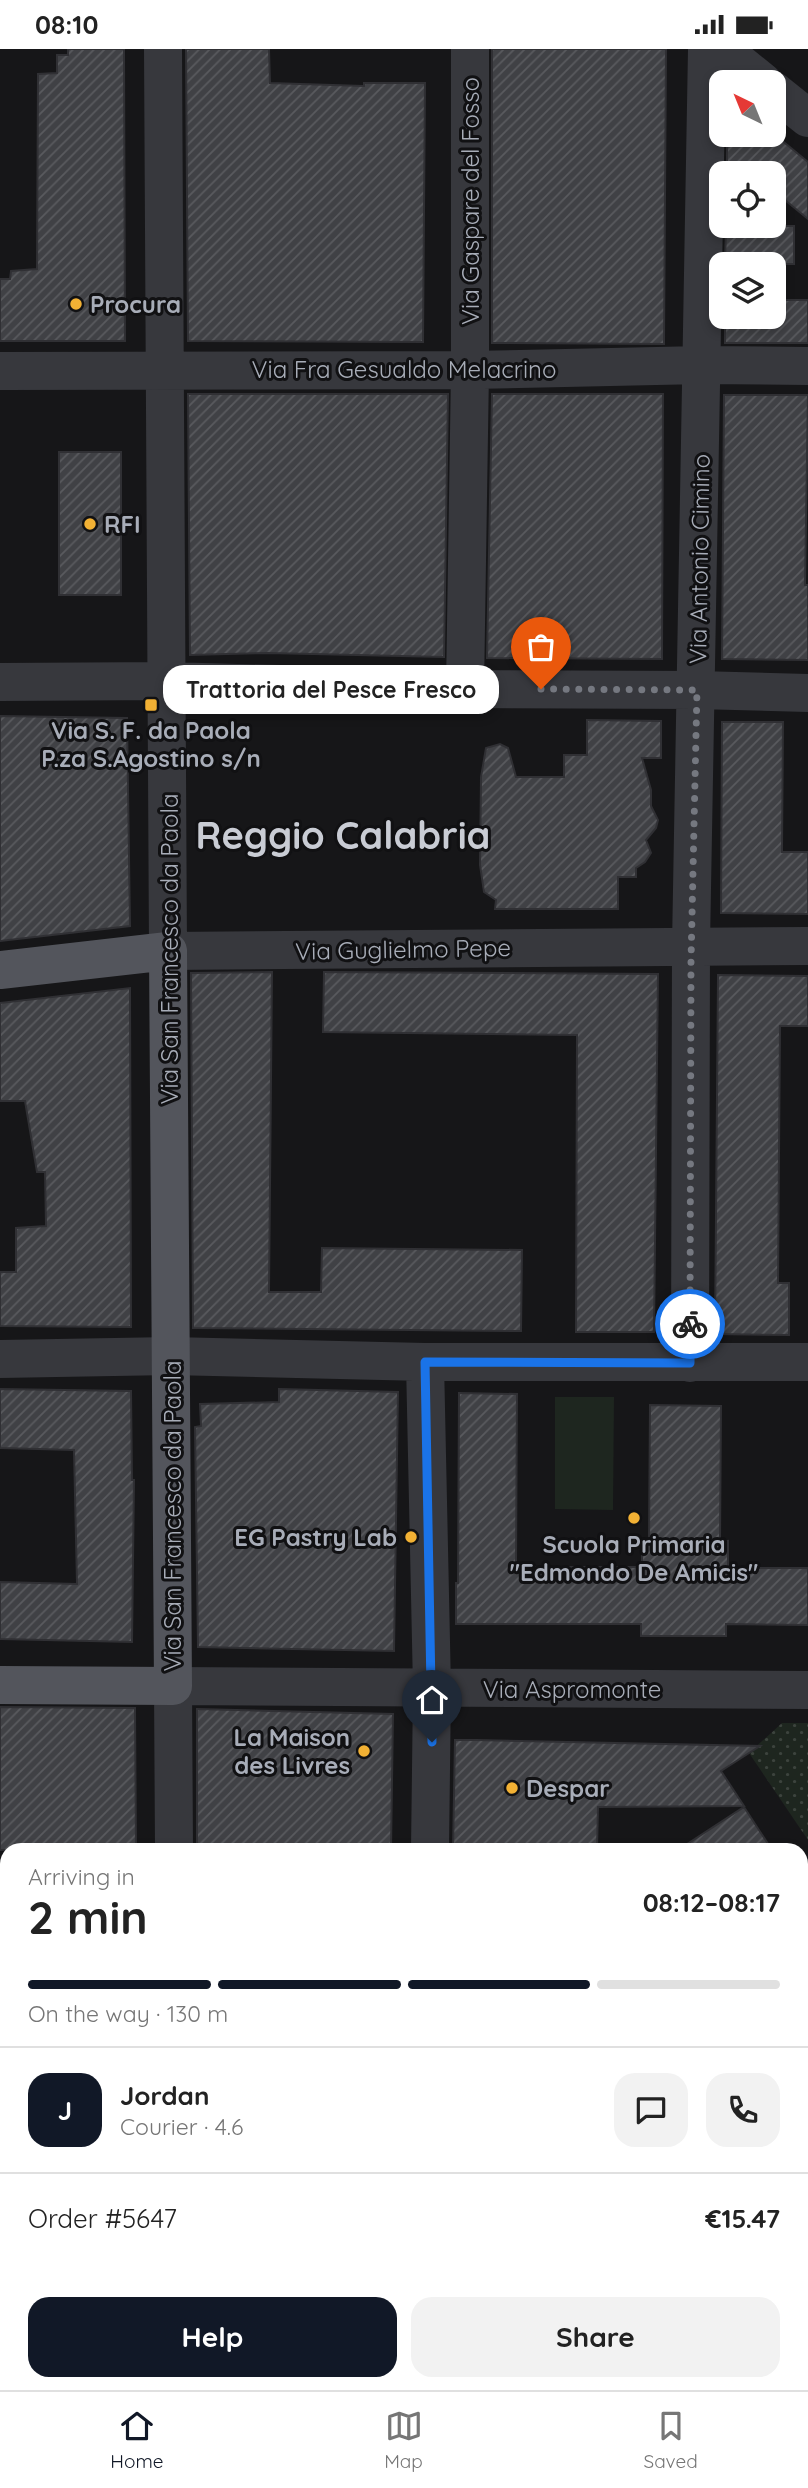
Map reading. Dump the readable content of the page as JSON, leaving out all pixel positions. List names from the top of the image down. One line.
{"streets":{"main road":["Via San Francesco da Paola","Via Guglielmo Pepe","Via Aspromonte"],"street":["Via Gaspare del Fosso","Via Fra Gesualdo Melacrino","Via Antonio Cimino"]},"crossings":[["Via Gaspare del Fosso","Via Fra Gesualdo Melacrino"],["Via Fra Gesualdo Melacrino","Via Antonio Cimino"],["Via Fra Gesualdo Melacrino","Via San Francesco da Paola"],["Via Antonio Cimino","Via Guglielmo Pepe"],["Via San Francesco da Paola","Via Guglielmo Pepe"],["Via San Francesco da Paola","Via Aspromonte"]],"districts":["Reggio Calabria"],"places":{"other":["Procura","RFI","Trattoria del Pesce Fresco","Scuola Primaria \"Edmondo De Amicis\"","EG Pastry Lab","La Maison des Livres","Despar"],"transit":["Via S. F. da Paola P.za S.Agostino s/n"]},"north":"top left","page":{"status":"08:10","bubble":"Trattoria del Pesce Fresco","heading":["2 min","Arriving in","08:12–08:17"],"panel":["Jordan","Courier · 4.6","Order #5647","€15.47"],"bar":"On the way · 130 m","round":"J","buttons":["Help","Share"],"tabs":["Home","Map","Saved"]}}
